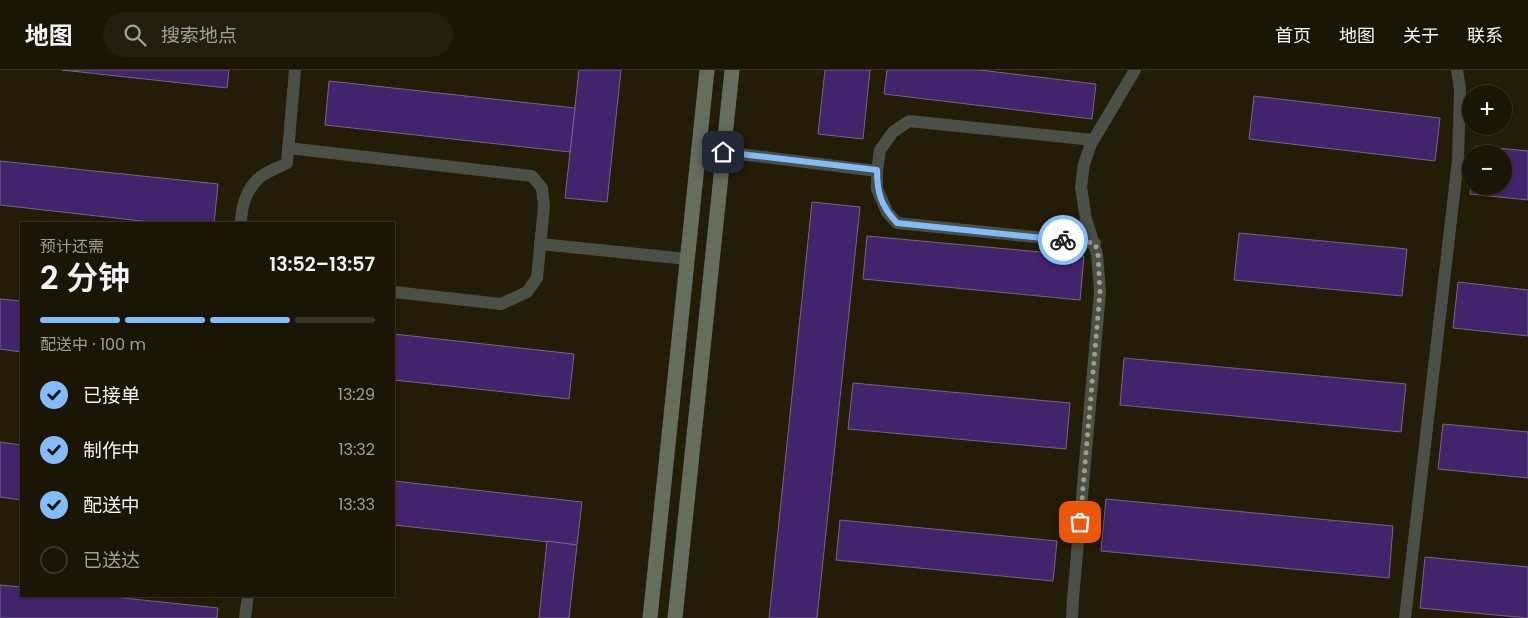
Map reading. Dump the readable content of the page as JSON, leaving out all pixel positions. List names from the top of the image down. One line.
{"page":{"header":"地图","search":"搜索地点","nav":["首页","地图","关于","联系"],"map_buttons":["+","−"],"heading":["2 分钟","预计还需","13:52–13:57"],"bar":"配送中 · 100 m","list":[["已接单","13:29"],["制作中","13:32"],["配送中","13:33"],"已送达"]}}
